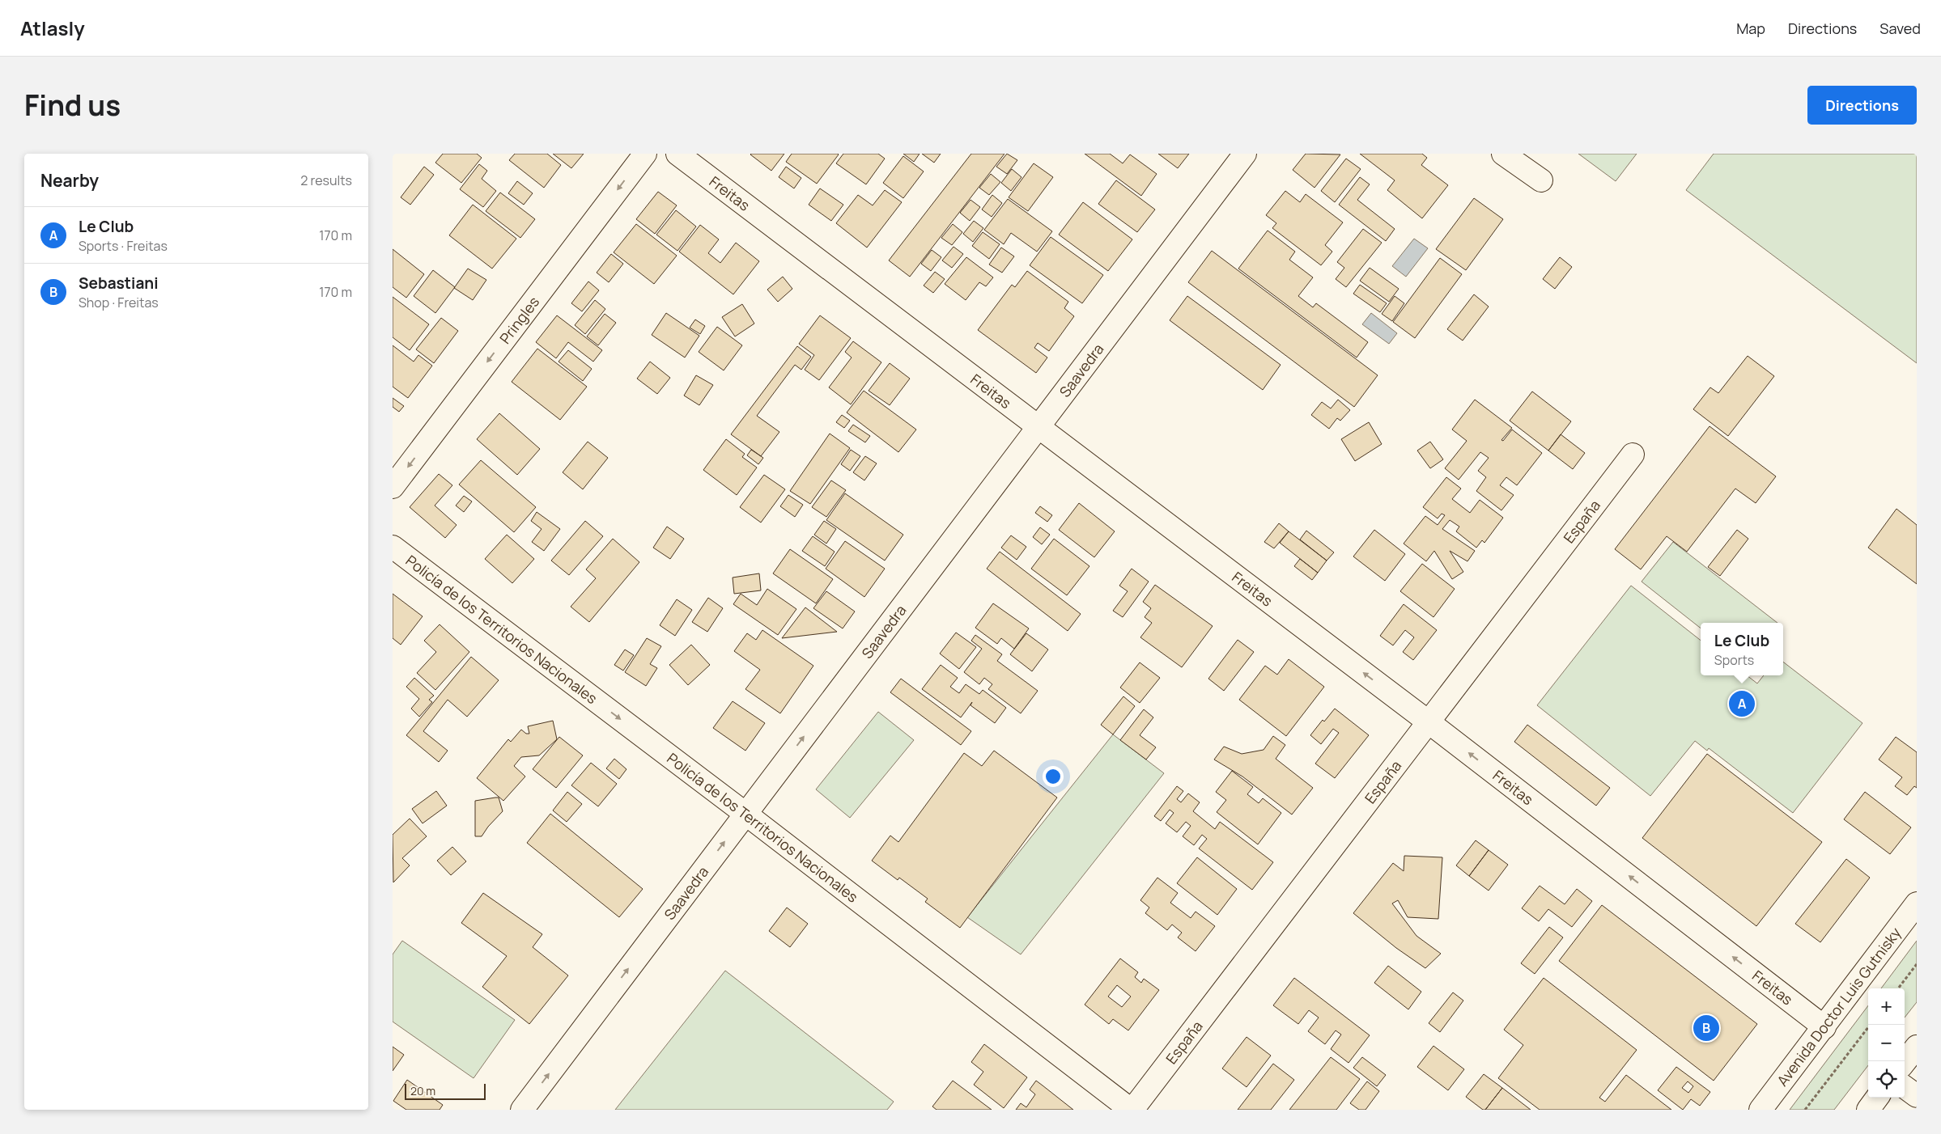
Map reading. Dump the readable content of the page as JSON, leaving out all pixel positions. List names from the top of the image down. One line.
{"streets":{"street":["Freitas","Pringles","Saavedra","España","Policía de los Territorios Nacionales","Avenida Doctor Luis Gutnisky"]},"crossings":[["Freitas","Saavedra"],["Freitas","España"],["Freitas","Avenida Doctor Luis Gutnisky"],["Saavedra","Policía de los Territorios Nacionales"],["España","Policía de los Territorios Nacionales"]],"one_way":["Freitas","Pringles","Saavedra","Policía de los Territorios Nacionales"],"scale_bar":"20 m","page":{"header":"Atlasly","nav":["Map","Directions","Saved"],"title":"Find us","buttons":"Directions","heading":["Nearby","2 results"],"list":[{"mark":"A","name":"Le Club","note":"Sports · Freitas","value":"170 m"},{"mark":"B","name":"Sebastiani","note":"Shop · Freitas","value":"170 m"}],"popup":["Le Club","Sports"],"pins":["A","B"],"map_buttons":["+","−"],"scale":"20 m"}}
